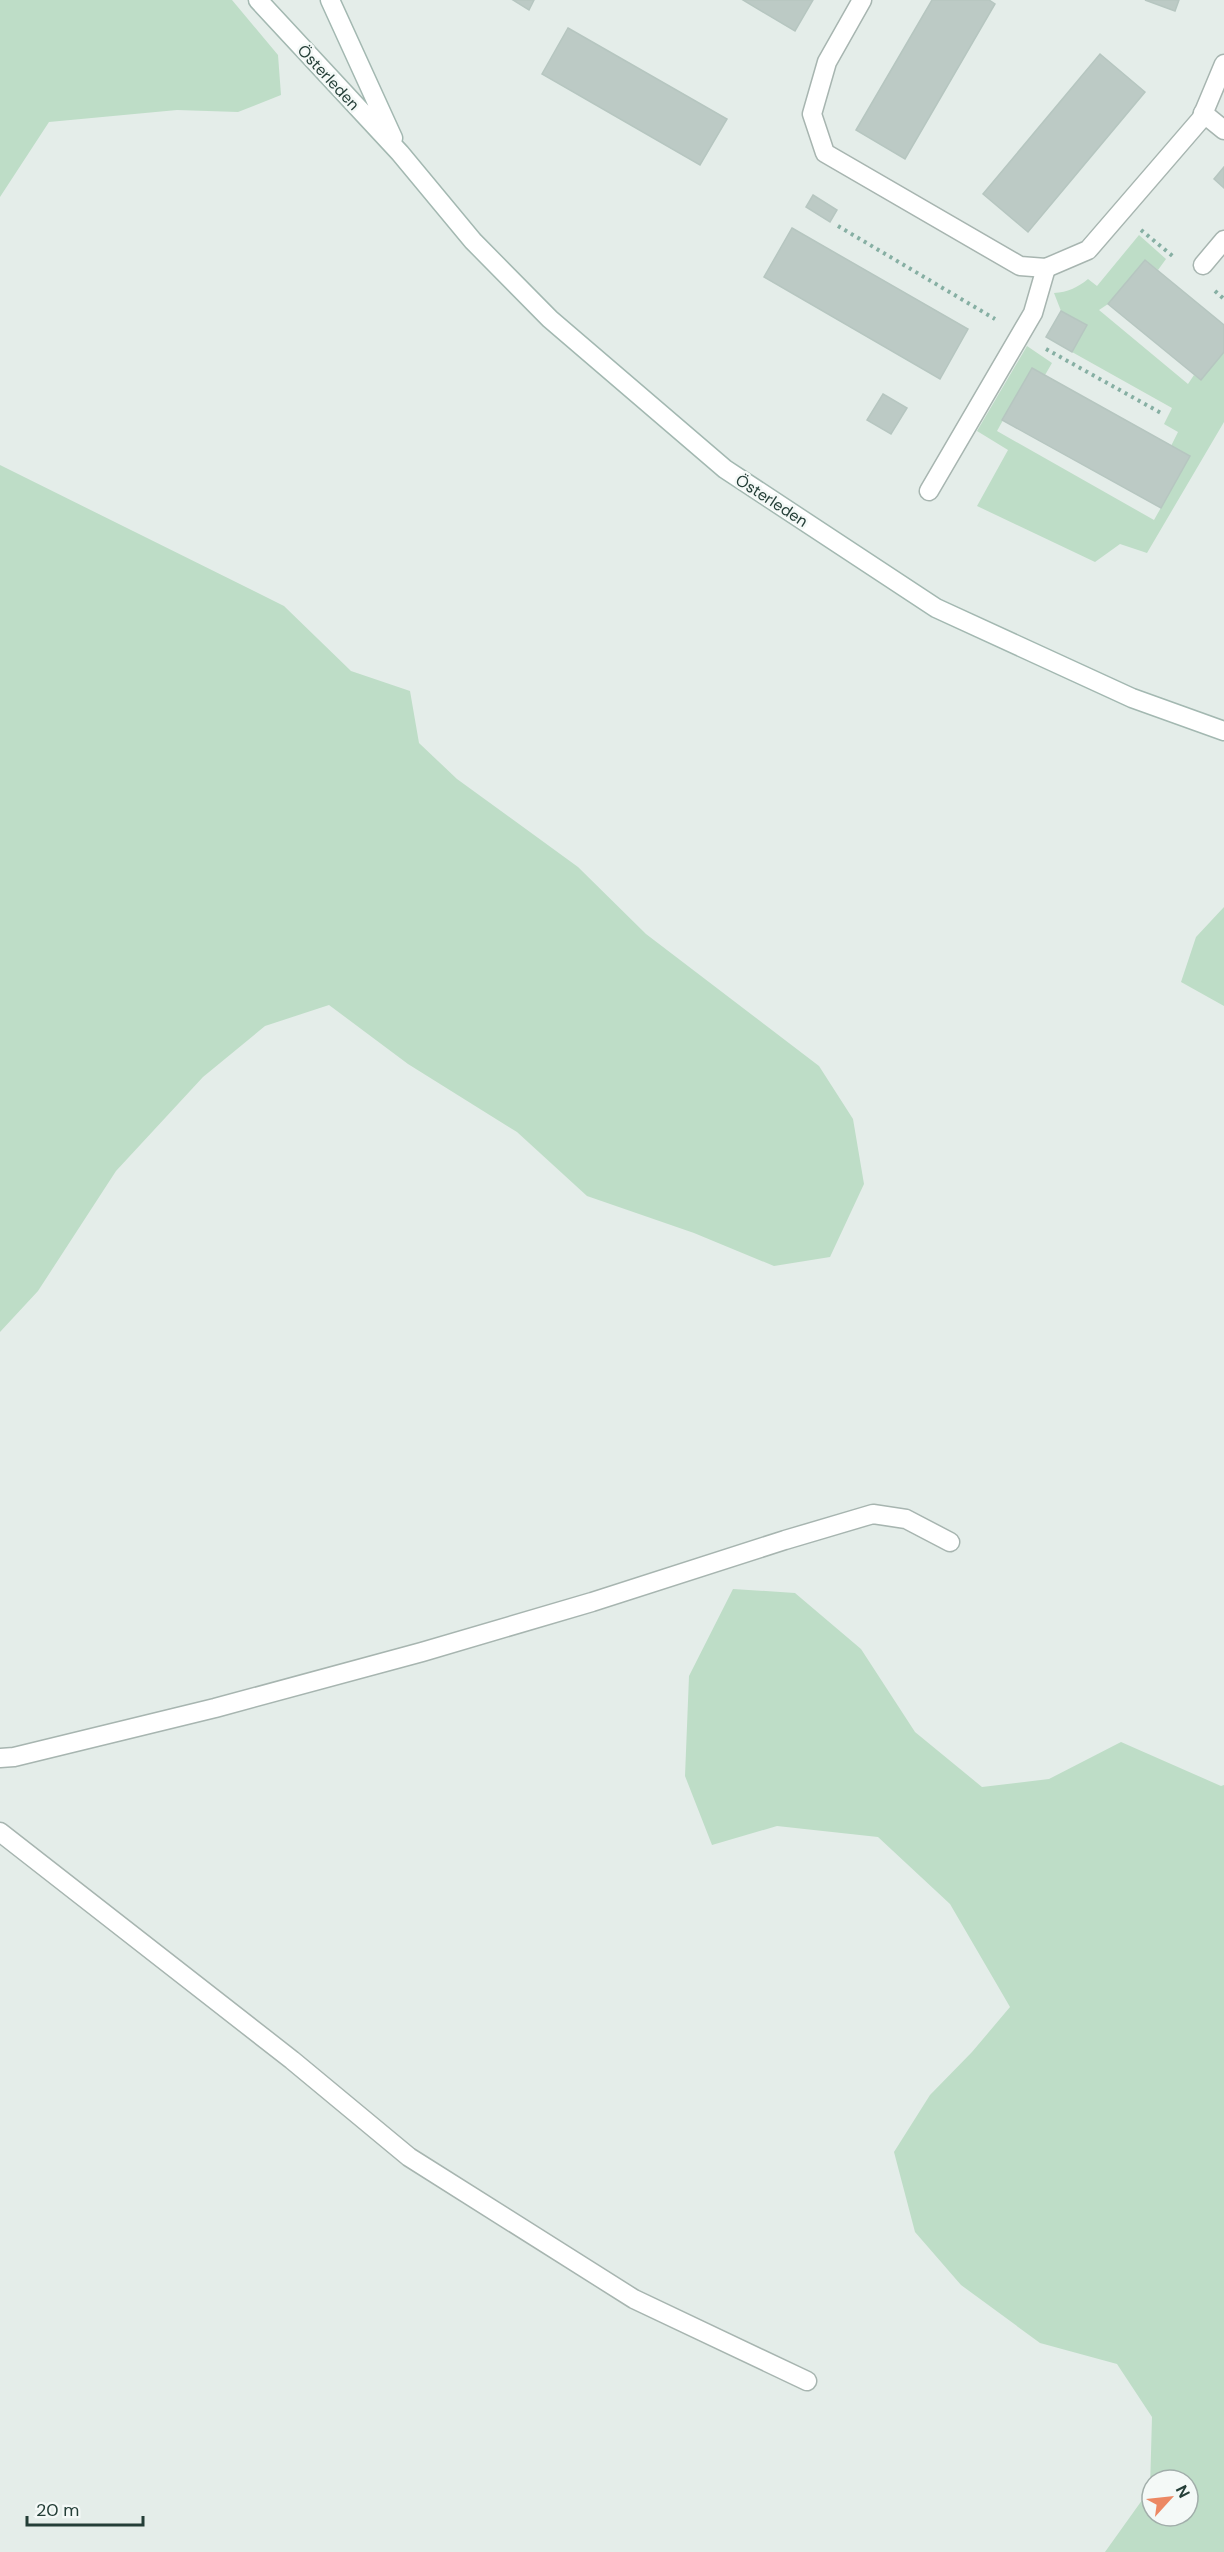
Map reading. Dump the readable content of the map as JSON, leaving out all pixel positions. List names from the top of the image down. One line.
{"streets":{"street":["Österleden"]},"scale_bar":"20 m","north":"top right"}
